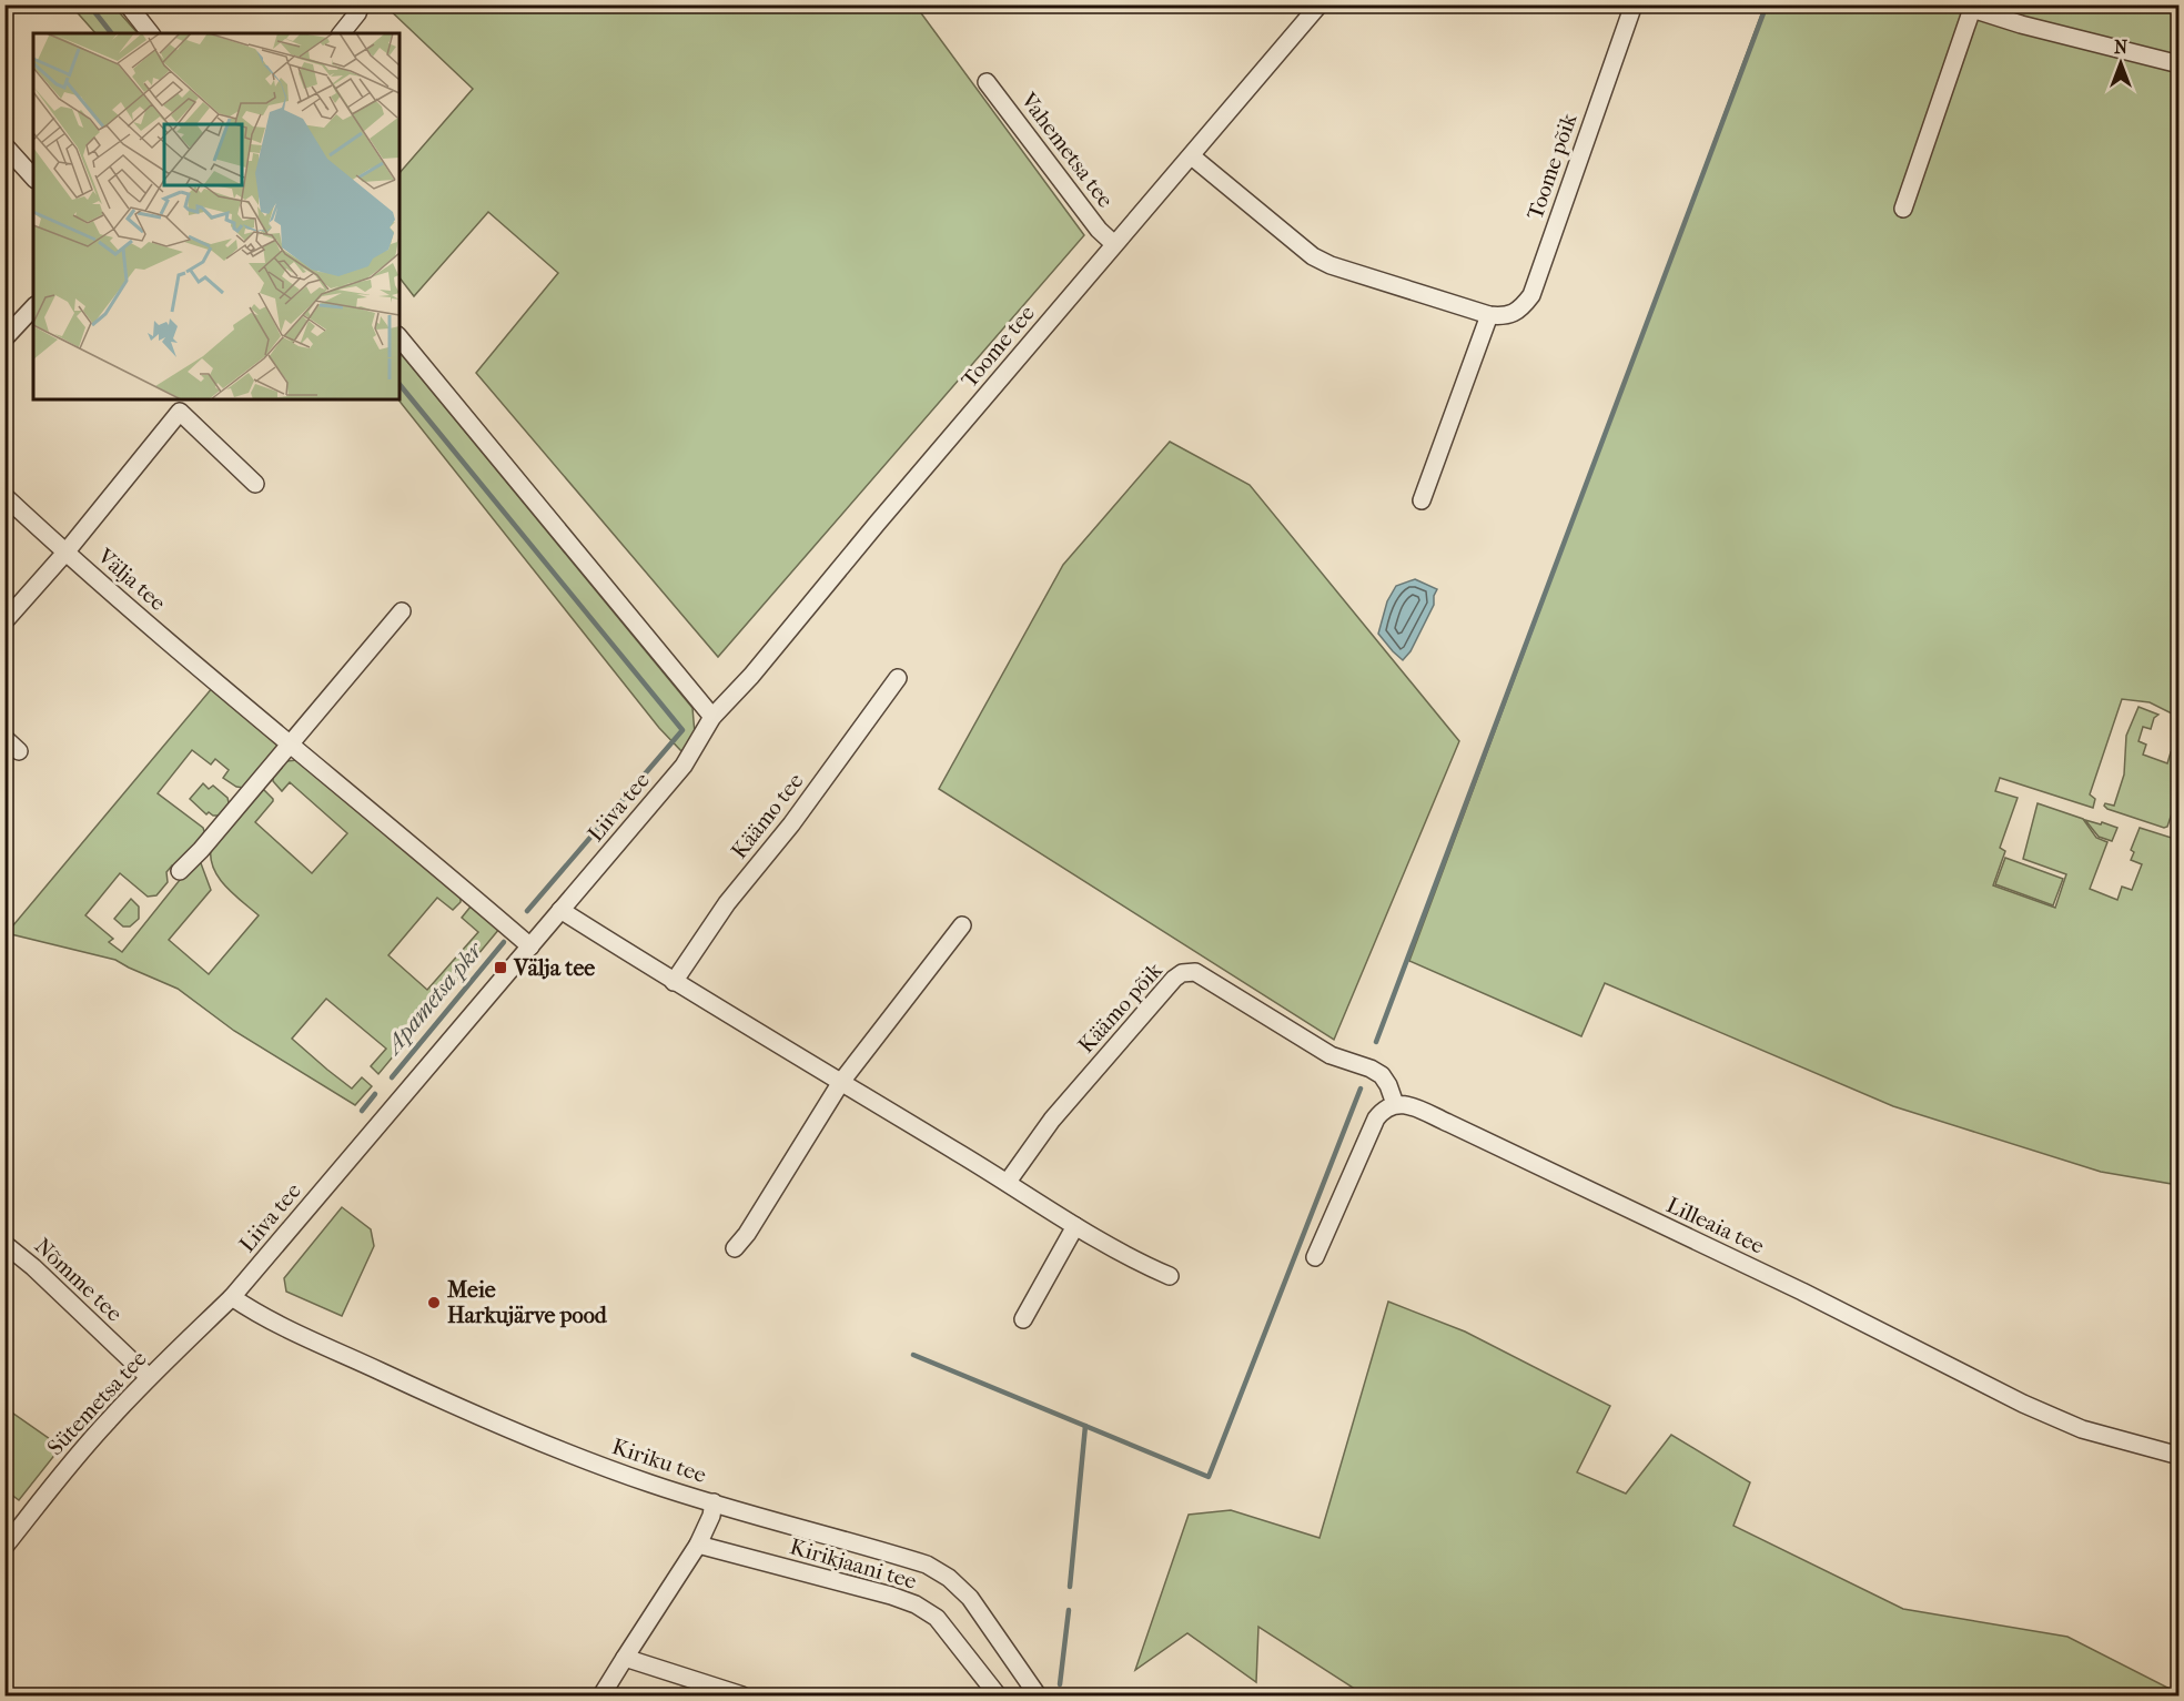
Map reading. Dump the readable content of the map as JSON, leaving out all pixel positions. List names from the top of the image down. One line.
{"streets":{"street":["Vahemetsa tee","Toome põik","Toome tee","Välja tee","Liiva tee","Käämo tee","Käämo põik","Lilleaia tee","Nõmme tee","Sütemetsa tee","Kiriku tee","Kirikjaani tee"]},"crossings":[["Vahemetsa tee","Toome tee"],["Toome tee","Liiva tee"],["Välja tee","Liiva tee"],["Liiva tee","Sütemetsa tee"],["Liiva tee","Kiriku tee"],["Käämo põik","Lilleaia tee"],["Nõmme tee","Sütemetsa tee"],["Sütemetsa tee","Kiriku tee"]],"water":["Apametsa pkr"],"places":{"transit":["Välja tee"],"other":["Meie Harkujärve pood"]},"north":"top"}
